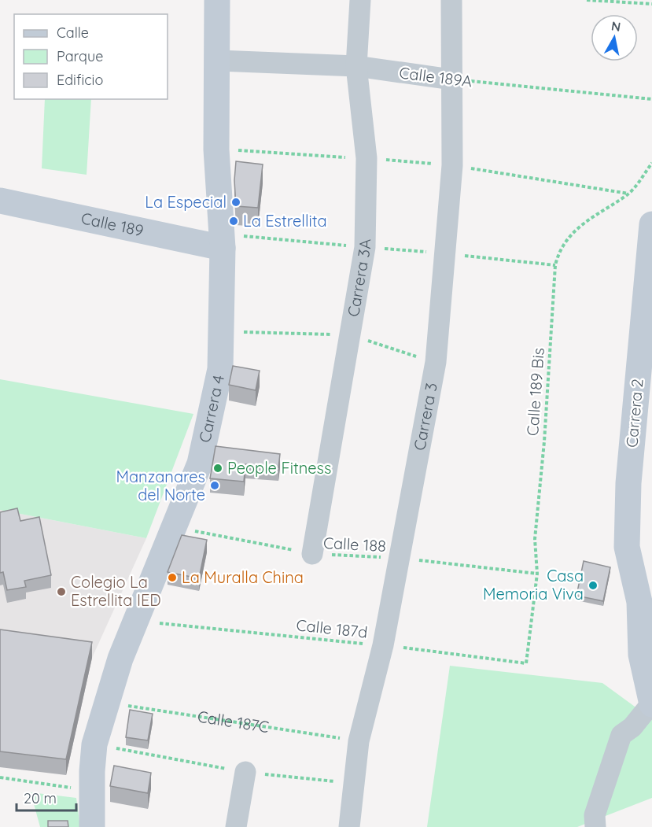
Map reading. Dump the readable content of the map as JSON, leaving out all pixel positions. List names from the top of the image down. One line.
{"streets":{"street":["Calle 189A","Calle 189","Carrera 3A","Carrera 4","Carrera 2","Carrera 3"],"path":["Calle 189 Bis","Calle 188","Calle 187d","Calle 187C"]},"crossings":[["Calle 189A","Carrera 3A"],["Calle 189A","Carrera 4"],["Calle 189A","Carrera 3"],["Calle 189","Carrera 4"],["Carrera 3A","Calle 188"],["Calle 189 Bis","Calle 188"],["Calle 189 Bis","Calle 187d"],["Carrera 4","Calle 188"],["Carrera 4","Calle 187d"],["Carrera 4","Calle 187C"],["Carrera 3","Calle 188"],["Carrera 3","Calle 187d"],["Carrera 3","Calle 187C"]],"places":["La Especial","La Estrellita","People Fitness","Manzanares del Norte","La Muralla China","Casa Memoria Viva","Colegio La Estrellita IED"],"legend":["Calle","Parque","Edificio"],"scale_bar":"20 m","north":"top"}
